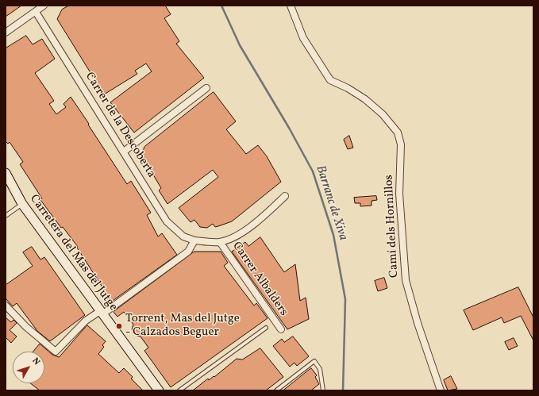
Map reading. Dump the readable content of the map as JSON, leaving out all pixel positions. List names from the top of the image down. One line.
{"streets":{"street":["Carrer de la Descoberta","Camí dels Hornillos","Carretera del Mas del Jutge","Carrer Albalders"]},"crossings":[["Carrer de la Descoberta","Carrer Albalders"]],"water":["Barranc de Xiva"],"places":["Torrent, Mas del Jutge - Calzados Beguer"],"north":"top right"}
